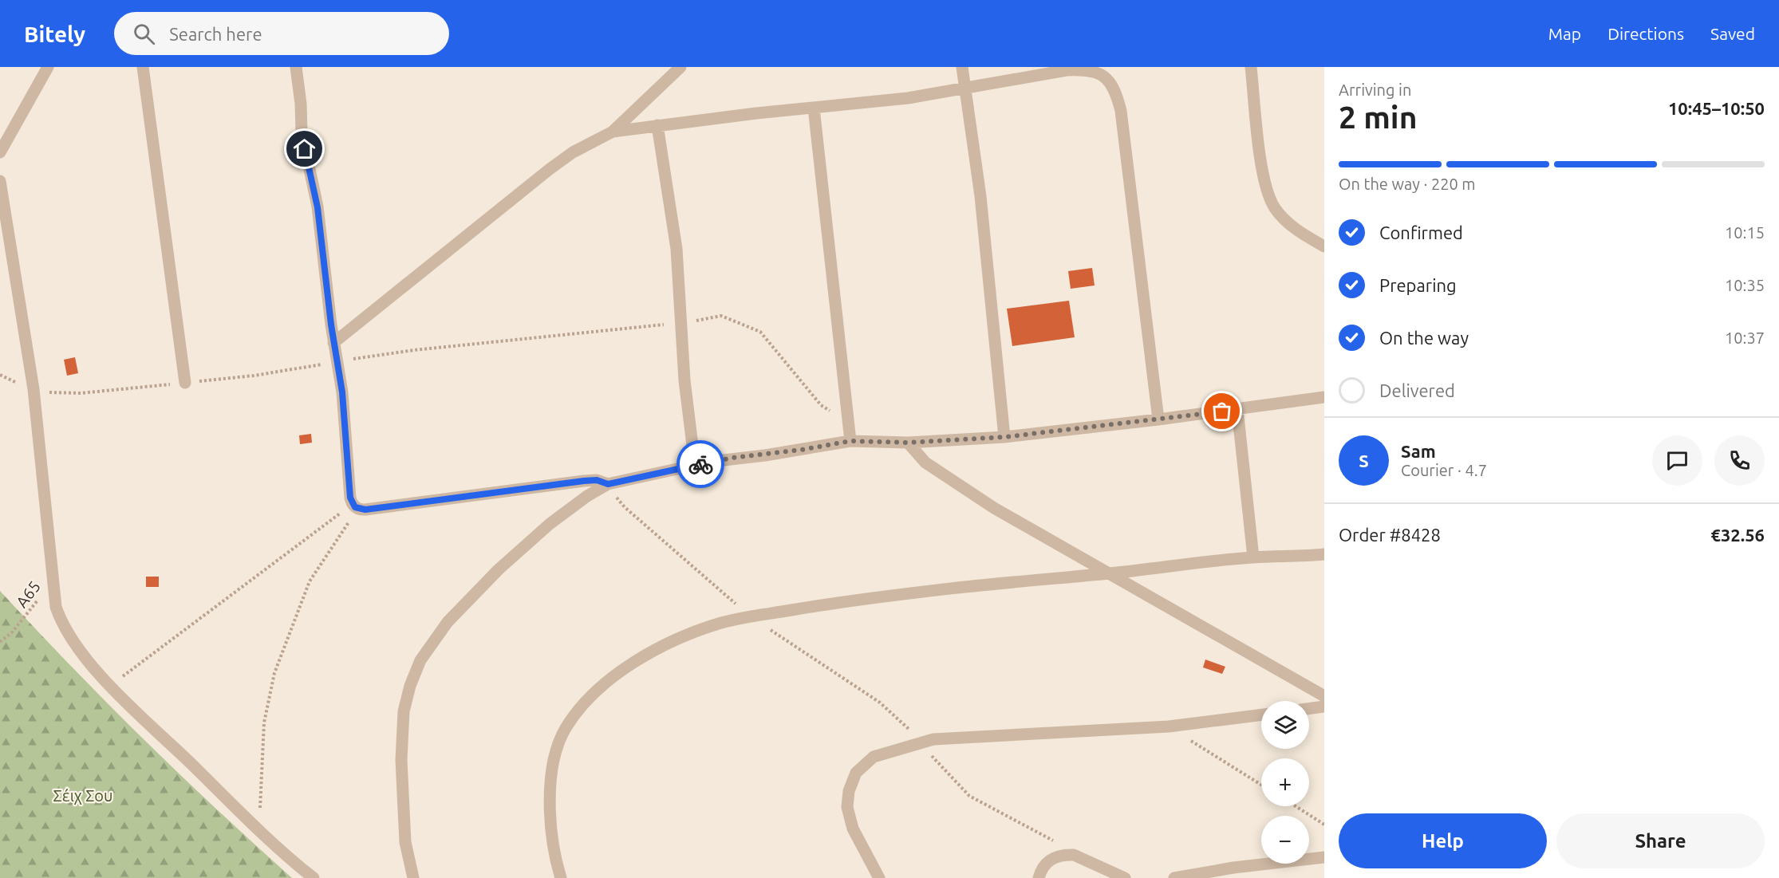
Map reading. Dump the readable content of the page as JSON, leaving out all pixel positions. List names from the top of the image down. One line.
{"streets":{"path":["Α65"]},"parks":["Σέιχ Σου"],"page":{"header":"Bitely","search":"Search here","nav":["Map","Directions","Saved"],"heading":["2 min","Arriving in","10:45–10:50"],"panel":["Sam","Courier · 4.7","Order #8428","€32.56"],"bar":"On the way · 220 m","list":[["Confirmed","10:15"],["Preparing","10:35"],["On the way","10:37"],"Delivered"],"round":"S","map_buttons":["+","−"],"buttons":["Help","Share"]}}
